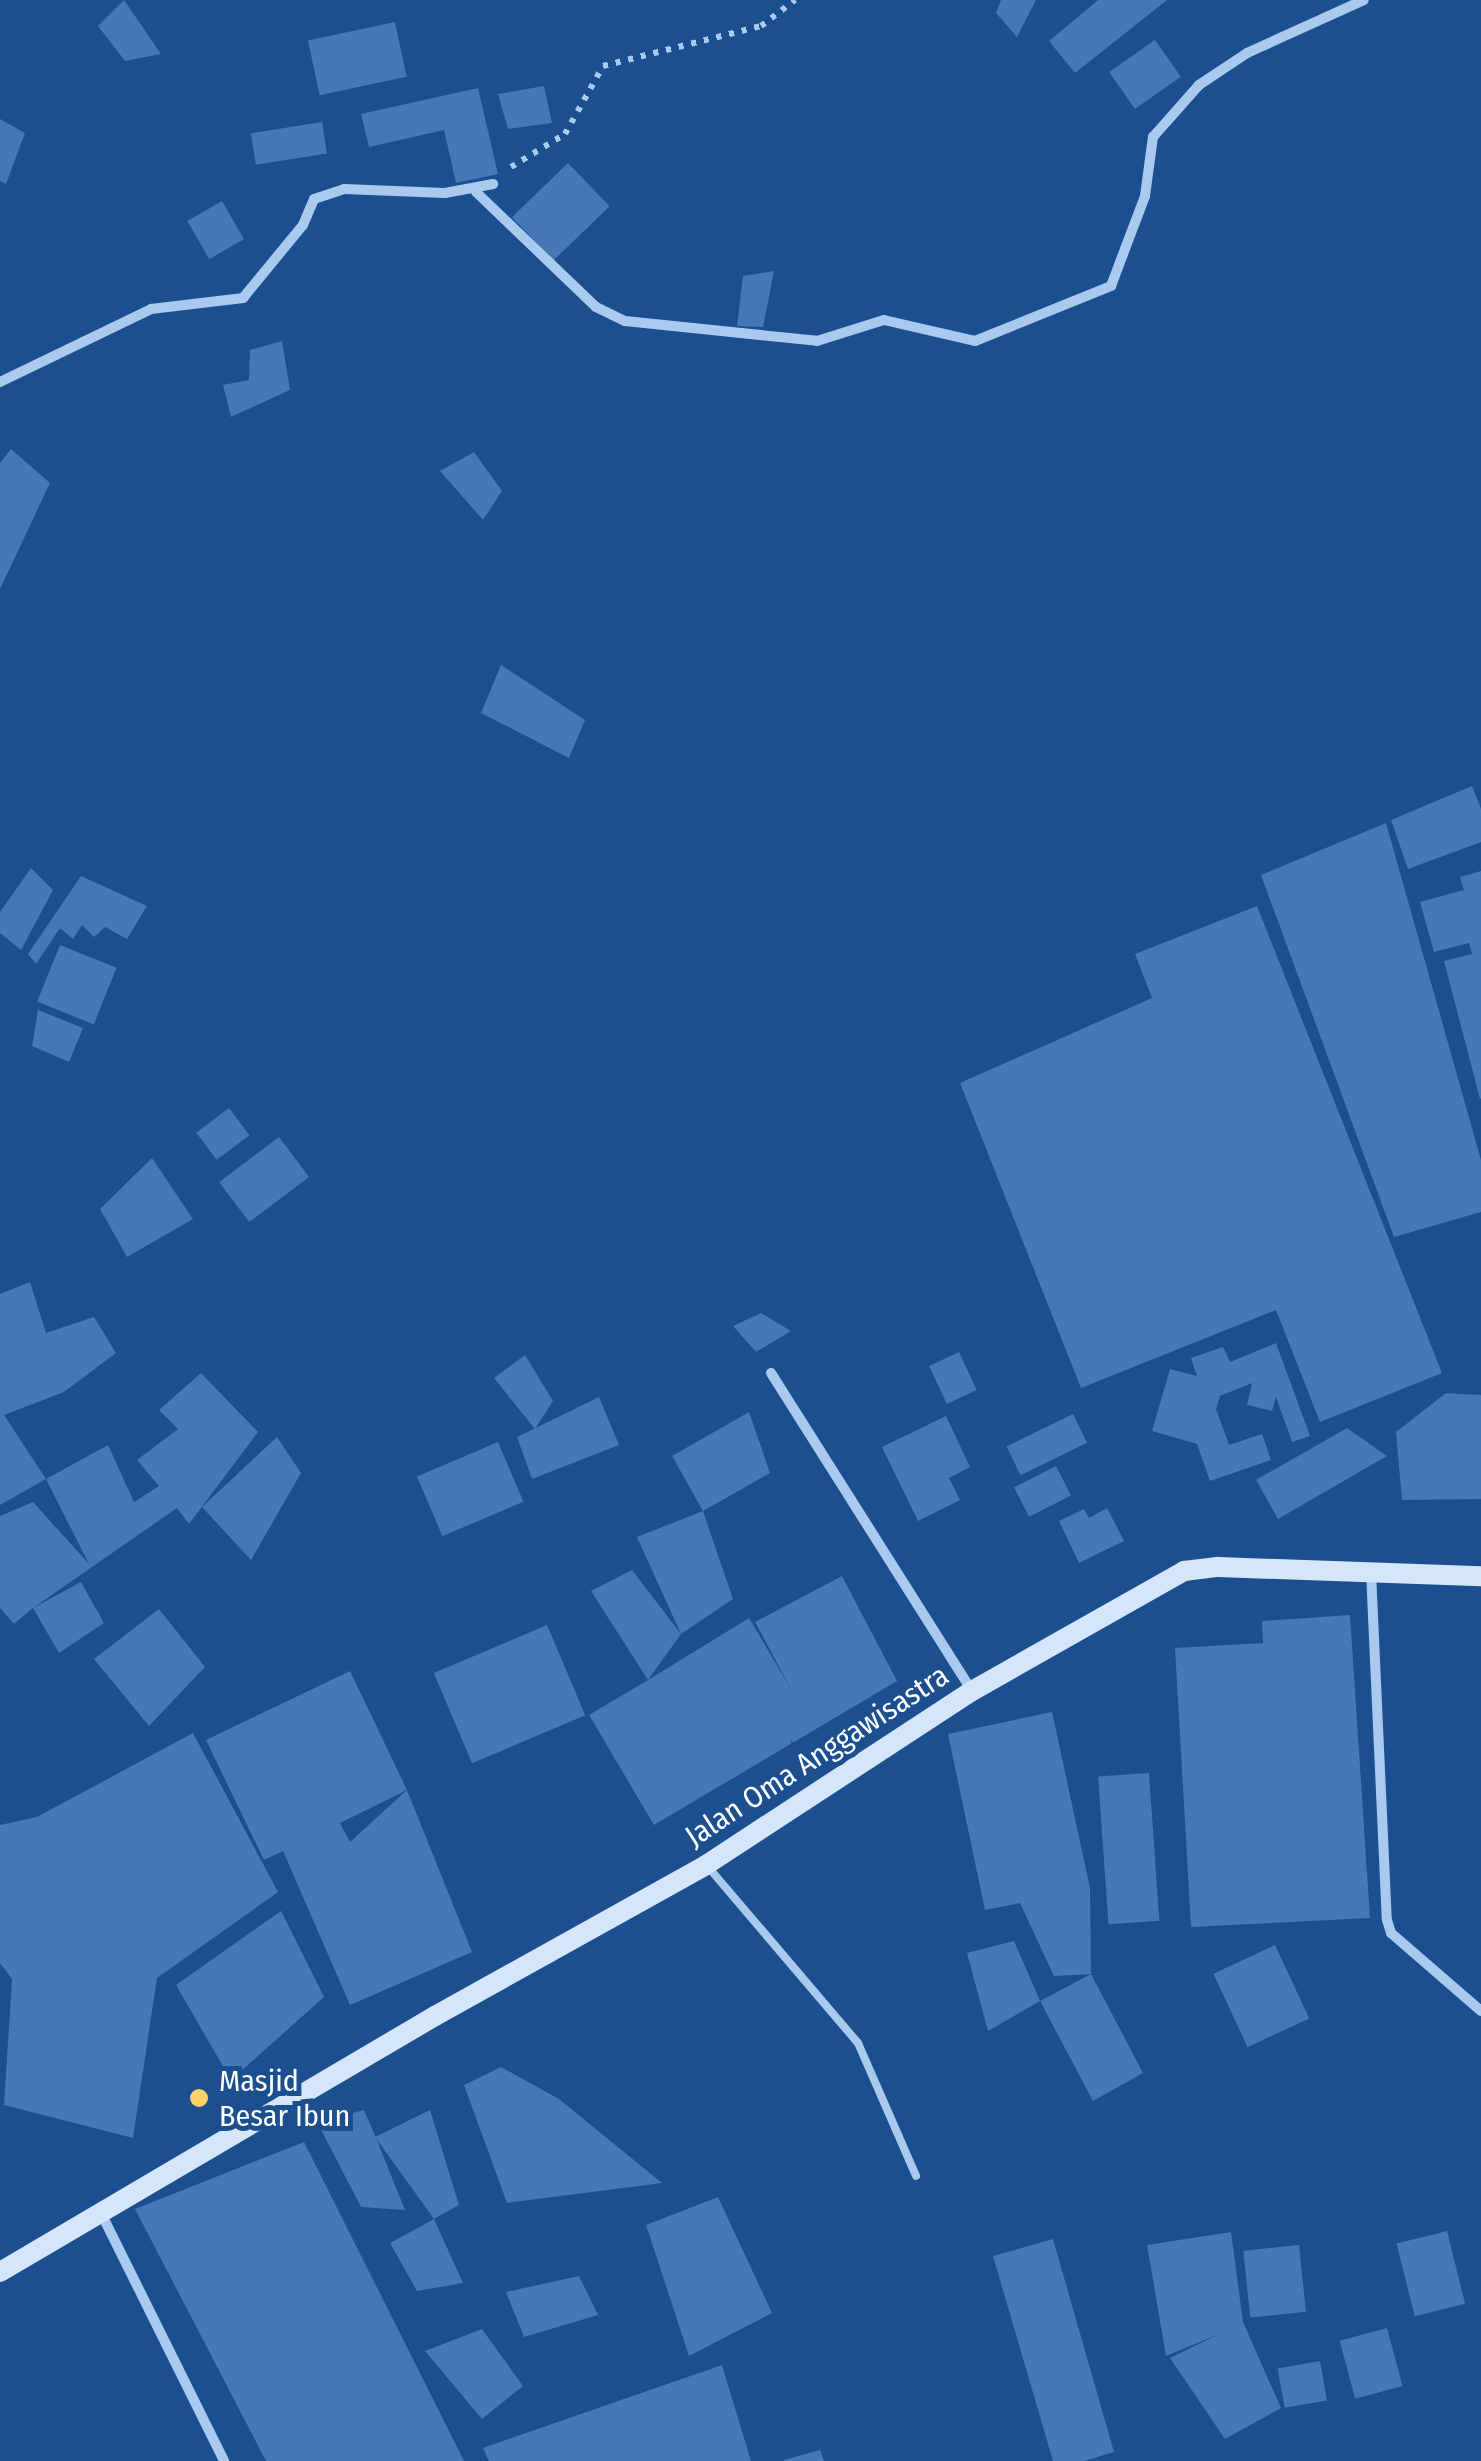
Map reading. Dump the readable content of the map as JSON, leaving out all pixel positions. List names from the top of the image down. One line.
{"streets":{"main road":["Jalan Oma Anggawisastra"]},"places":["Masjid Besar Ibun"]}
